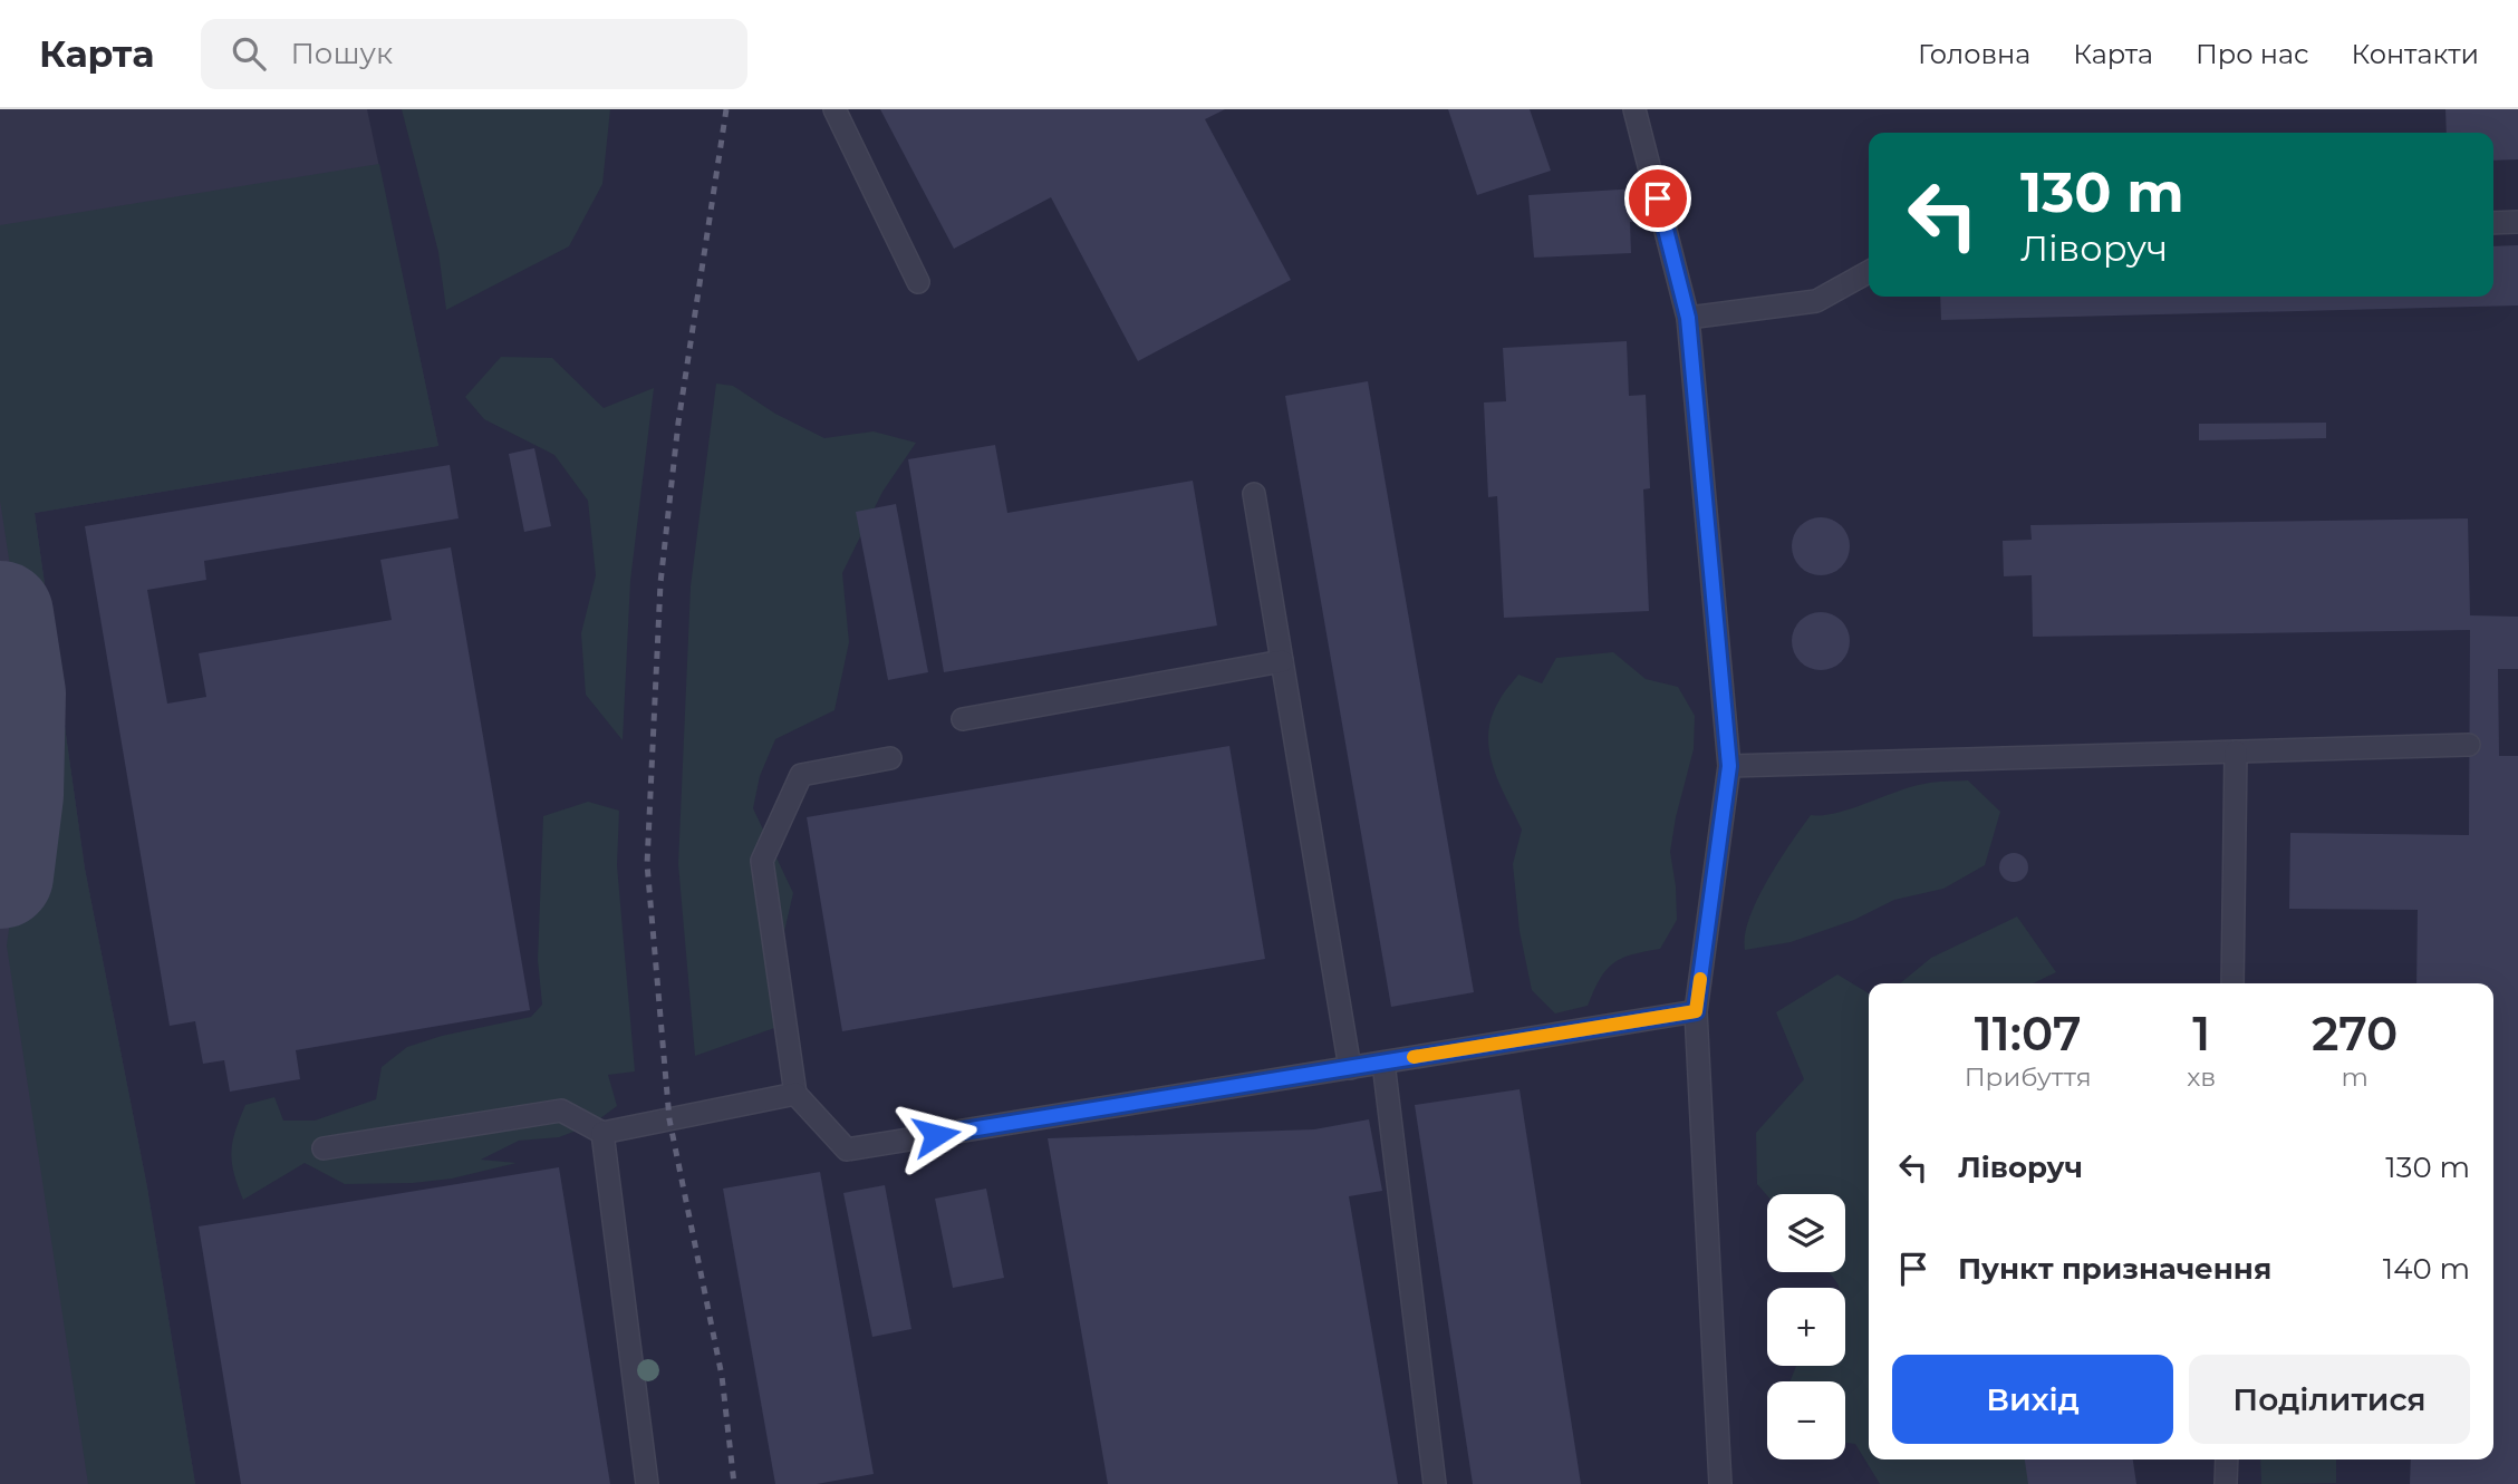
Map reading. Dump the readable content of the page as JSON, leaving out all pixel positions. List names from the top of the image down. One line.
{"page":{"header":"Карта","search":"Пошук","nav":["Головна","Карта","Про нас","Контакти"],"turn":["130 m","Ліворуч"],"eta":["11:07","Прибуття","1","хв","270","m"],"list":[{"name":"Ліворуч","value":"130 m"},{"name":"Пункт призначення","value":"140 m"}],"map_buttons":["+","−"],"buttons":["Вихід","Поділитися"]}}
